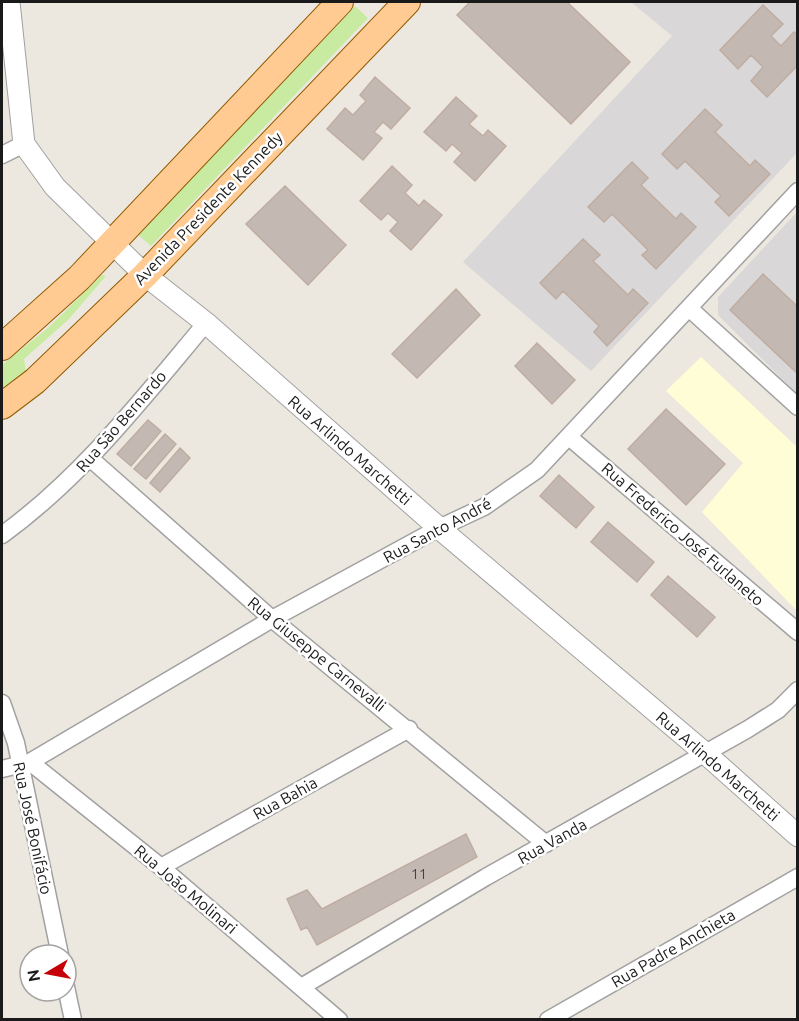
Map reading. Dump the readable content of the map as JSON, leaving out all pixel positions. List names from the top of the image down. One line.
{"streets":{"main road":["Avenida Presidente Kennedy"],"street":["Rua São Bernardo","Rua Arlindo Marchetti","Rua Santo André","Rua Frederico José Furlaneto","Rua Giuseppe Carnevalli","Rua Bahia","Rua José Bonifácio","Rua Vanda","Rua João Molinari","Rua Padre Anchieta"]},"crossings":[["Avenida Presidente Kennedy","Rua Arlindo Marchetti"],["Rua São Bernardo","Rua Arlindo Marchetti"],["Rua São Bernardo","Rua Giuseppe Carnevalli"],["Rua Arlindo Marchetti","Rua Santo André"],["Rua Arlindo Marchetti","Rua Vanda"],["Rua Santo André","Rua Frederico José Furlaneto"],["Rua Santo André","Rua Giuseppe Carnevalli"],["Rua Santo André","Rua José Bonifácio"],["Rua Santo André","Rua João Molinari"],["Rua Giuseppe Carnevalli","Rua Bahia"],["Rua Giuseppe Carnevalli","Rua Vanda"],["Rua Bahia","Rua João Molinari"],["Rua José Bonifácio","Rua João Molinari"],["Rua Vanda","Rua João Molinari"]],"house_numbers":["11"],"north":"left"}
